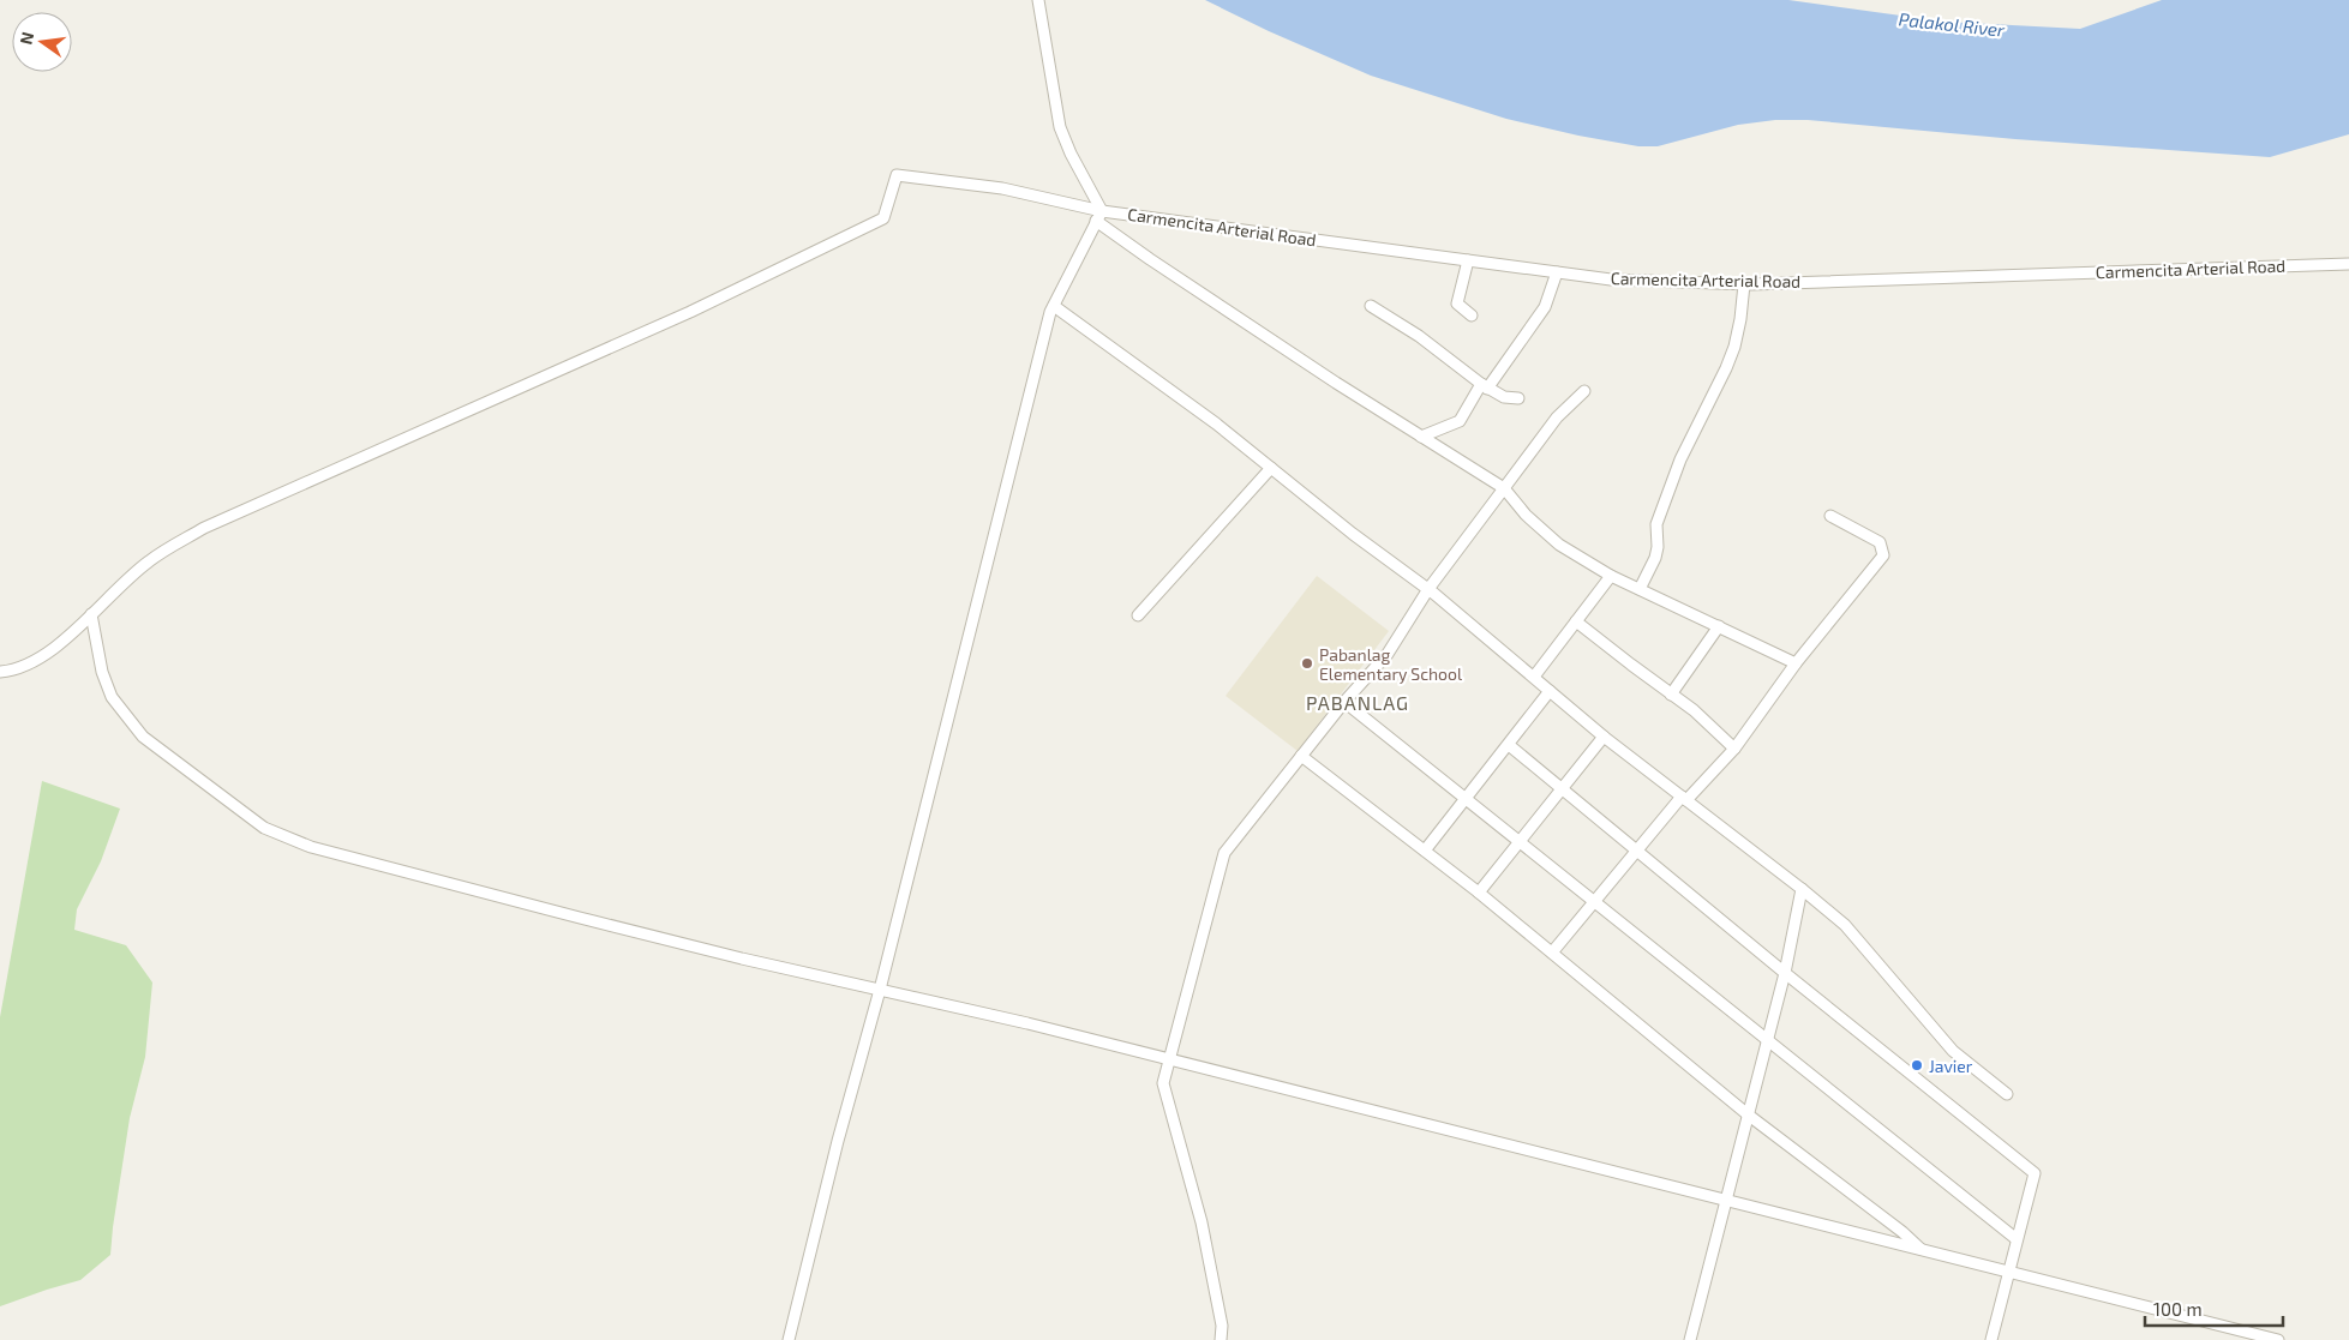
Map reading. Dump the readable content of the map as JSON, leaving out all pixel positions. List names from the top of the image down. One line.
{"streets":{"street":["Carmencita Arterial Road"]},"districts":["PABANLAG"],"water":["Palakol River"],"places":["Pabanlag Elementary School","Javier"],"scale_bar":"100 m","north":"left"}
